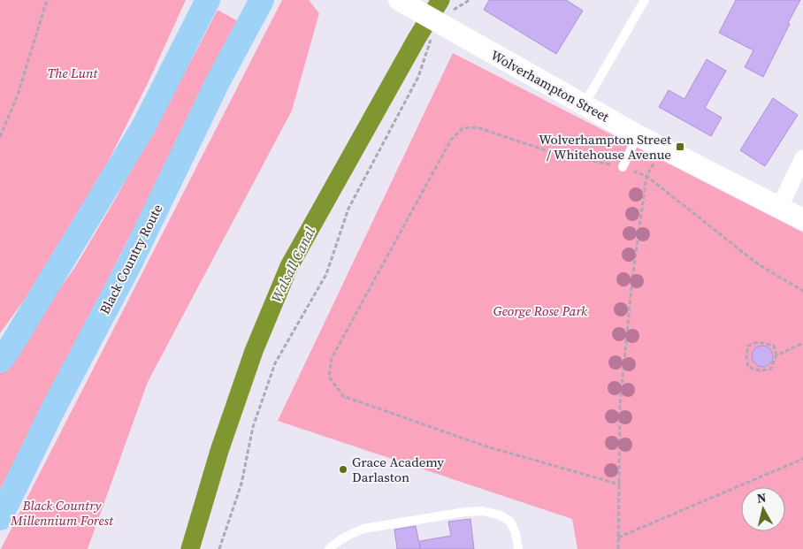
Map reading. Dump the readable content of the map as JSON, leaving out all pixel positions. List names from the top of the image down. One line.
{"streets":{"highway":["Black Country Route"],"street":["Wolverhampton Street"]},"water":["Walsall Canal"],"parks":["The Lunt","George Rose Park","Black Country Millennium Forest"],"places":{"transit":["Wolverhampton Street / Whitehouse Avenue"],"other":["Grace Academy Darlaston"]},"north":"top"}
